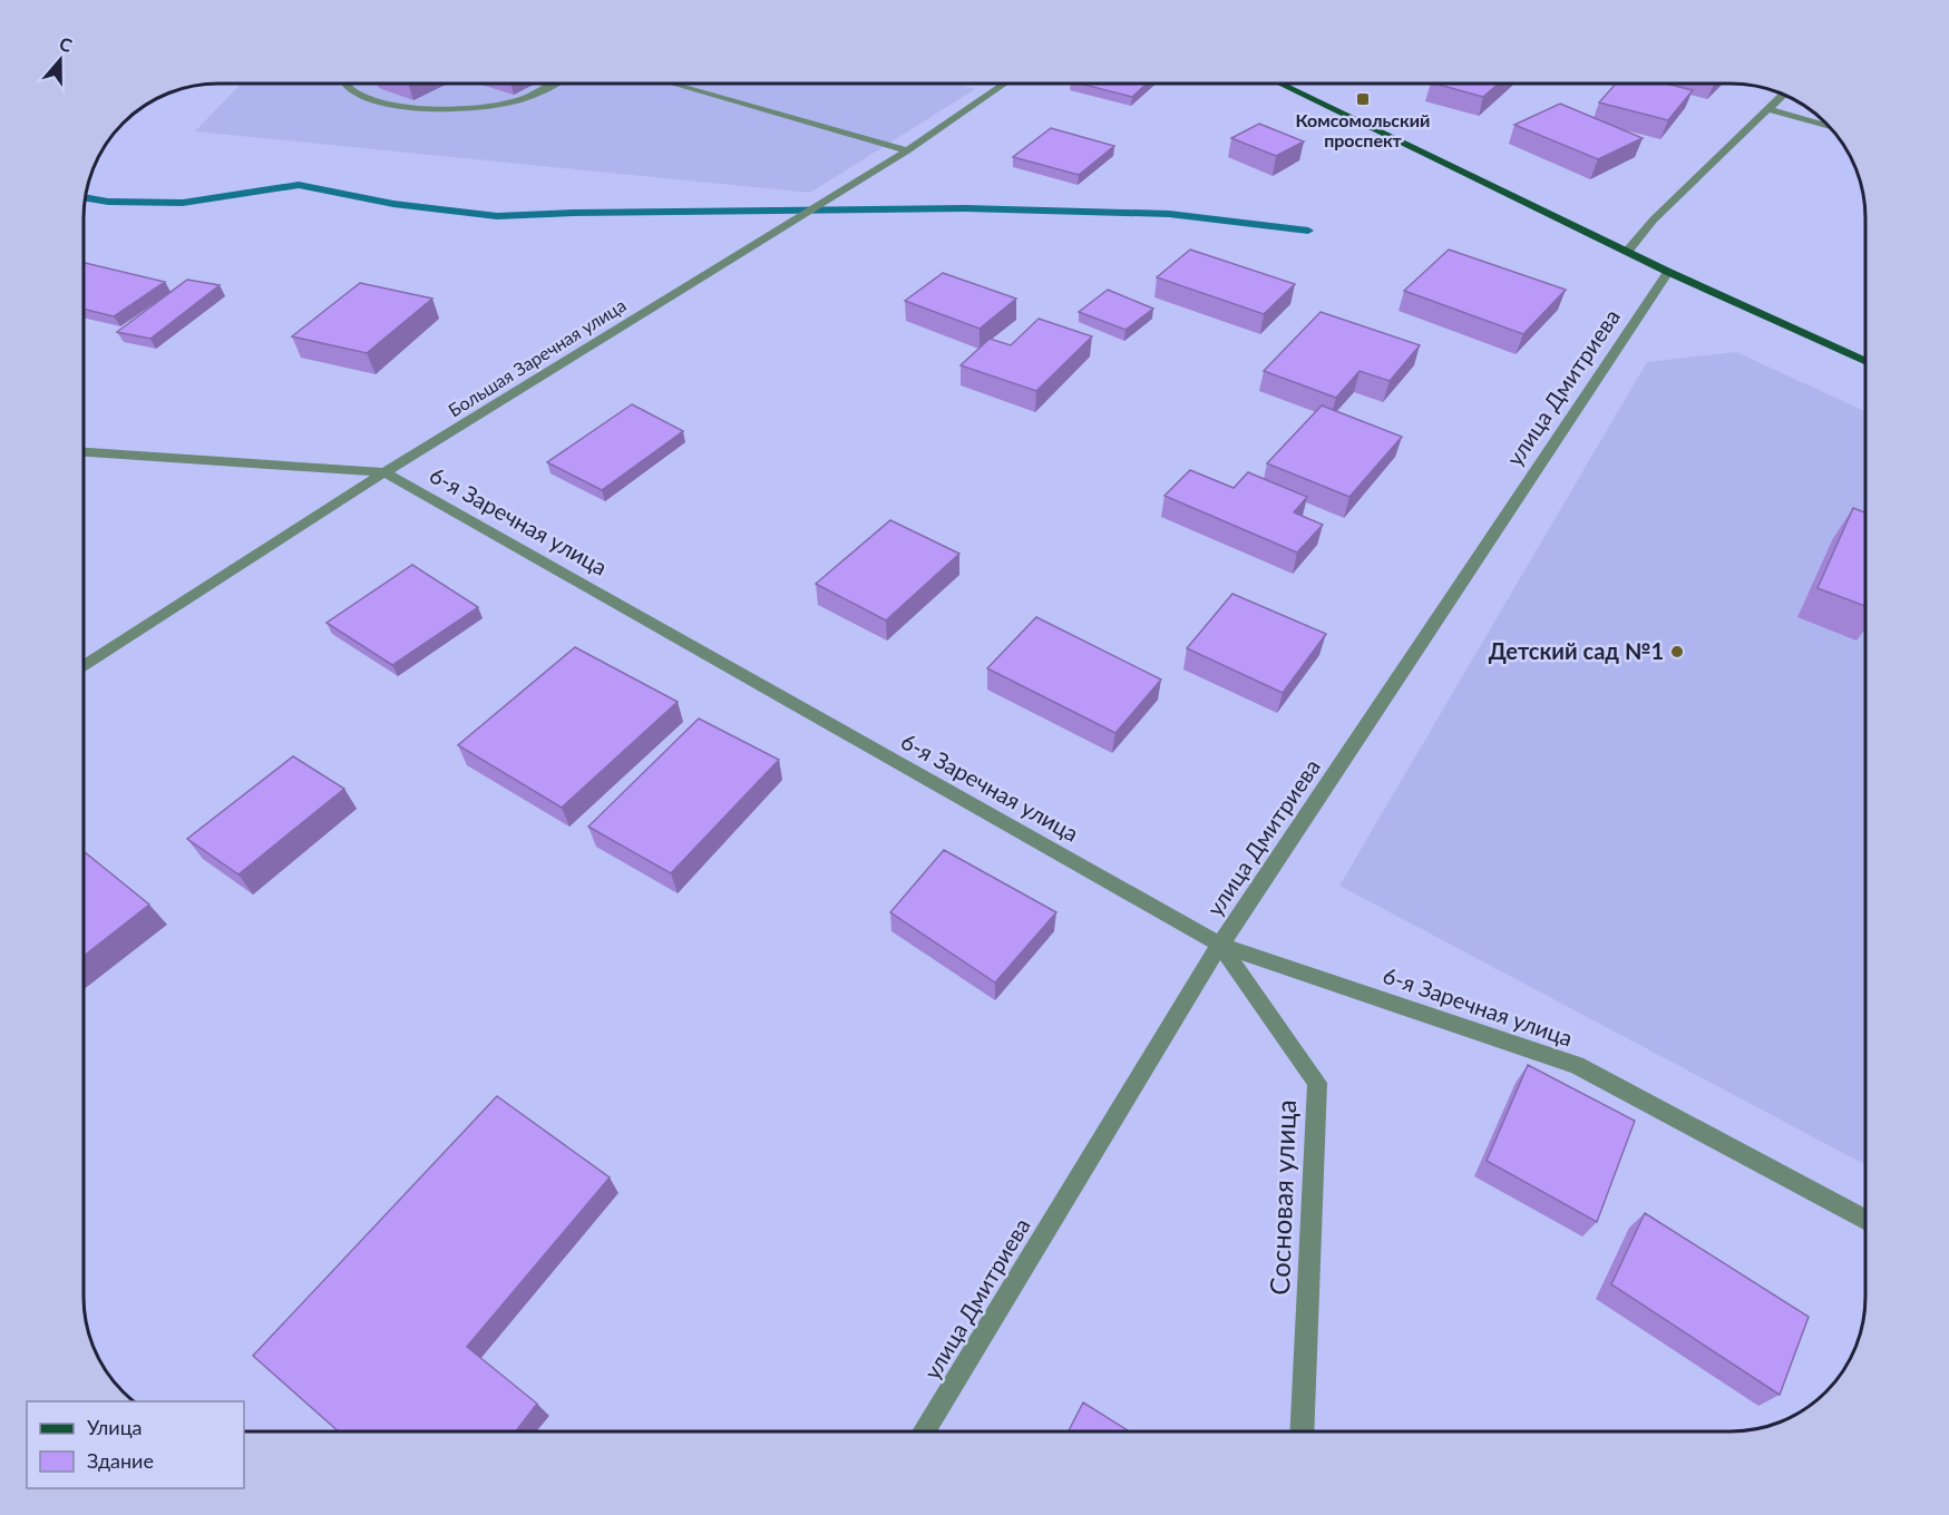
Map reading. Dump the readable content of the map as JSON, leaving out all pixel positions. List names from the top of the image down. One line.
{"streets":{"street":["Большая Заречная улица","улица Дмитриева","6-я Заречная улица","Сосновая улица"]},"crossings":[["Большая Заречная улица","6-я Заречная улица"],["улица Дмитриева","6-я Заречная улица"],["улица Дмитриева","Сосновая улица"],["6-я Заречная улица","Сосновая улица"]],"places":{"transit":["Комсомольский проспект"],"other":["Детский сад №1"]},"legend":["Улица","Здание"],"north":"top"}
